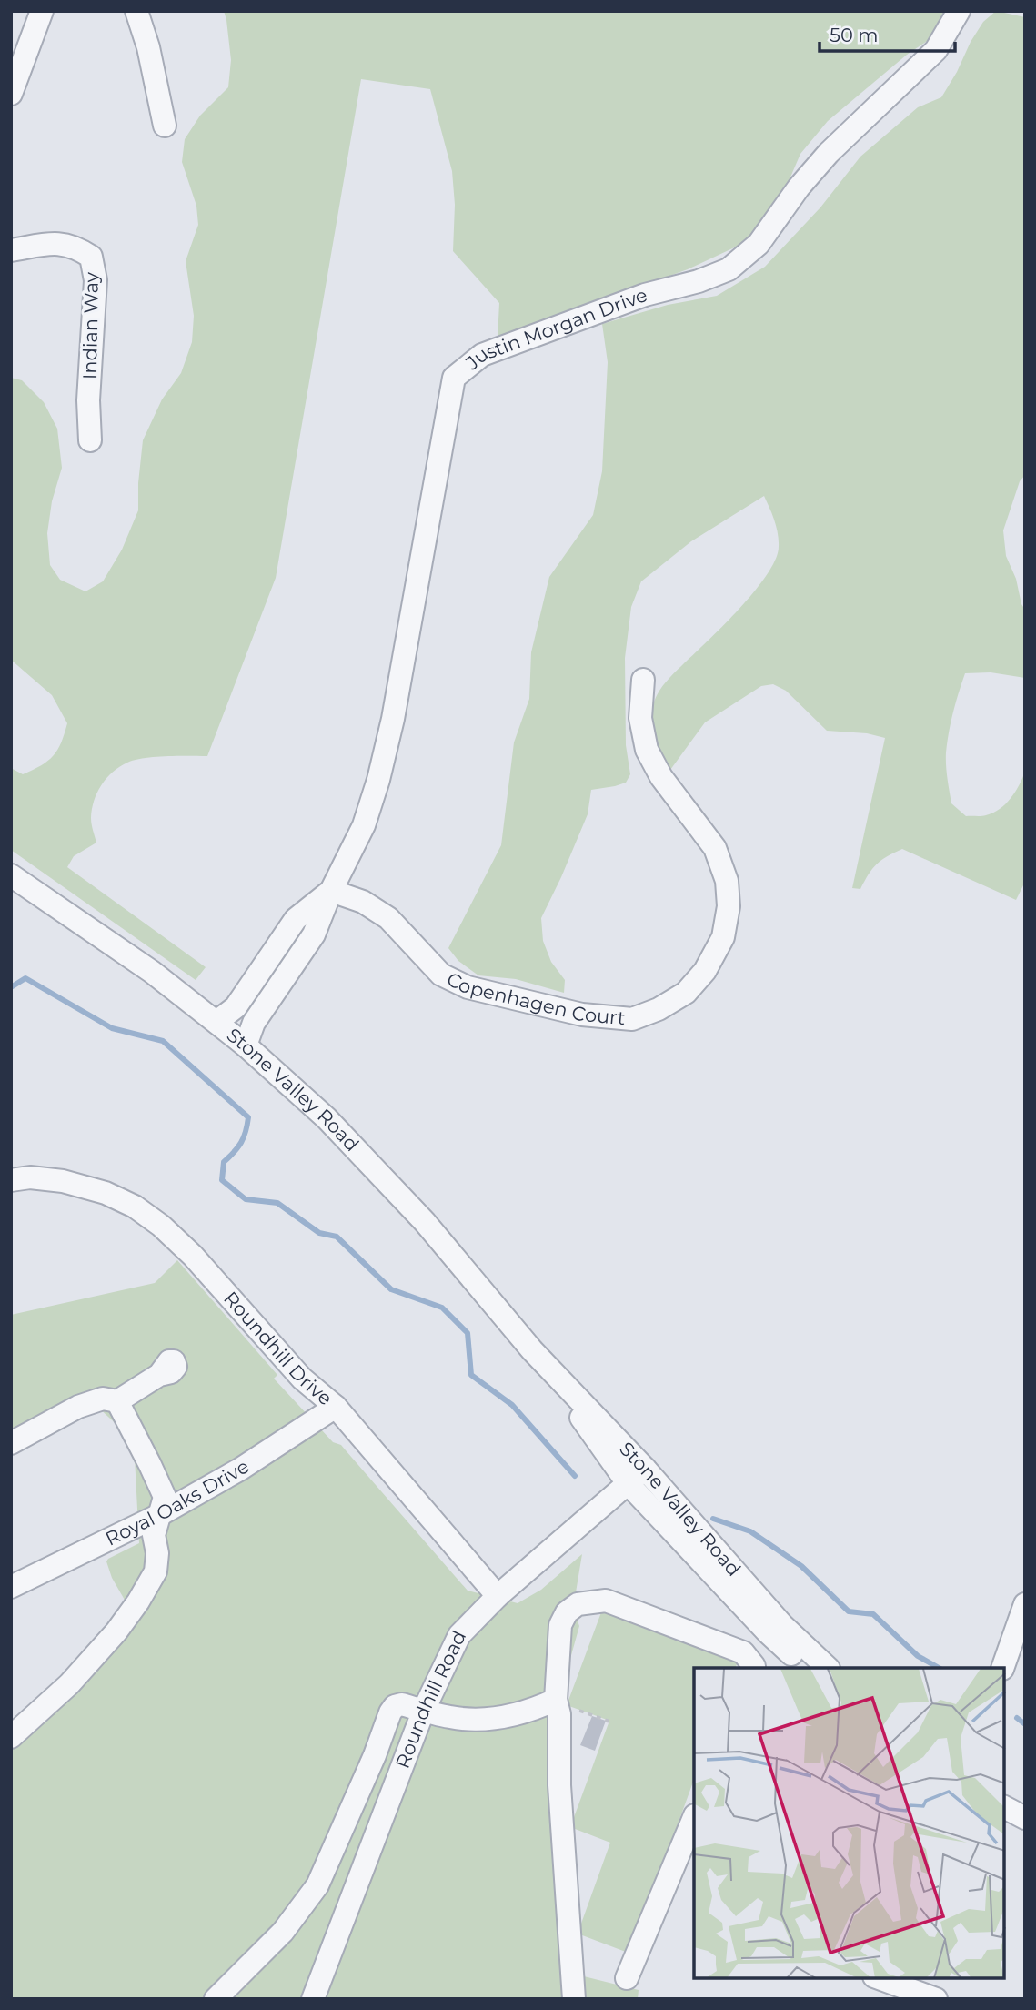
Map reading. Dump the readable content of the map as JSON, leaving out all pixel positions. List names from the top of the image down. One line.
{"streets":{"street":["Indian Way","Justin Morgan Drive","Copenhagen Court","Stone Valley Road","Roundhill Drive","Royal Oaks Drive","Roundhill Road"]},"crossings":[["Justin Morgan Drive","Copenhagen Court"],["Justin Morgan Drive","Stone Valley Road"],["Stone Valley Road","Roundhill Road"],["Roundhill Drive","Royal Oaks Drive"],["Roundhill Drive","Roundhill Road"]],"scale_bar":"50 m"}
